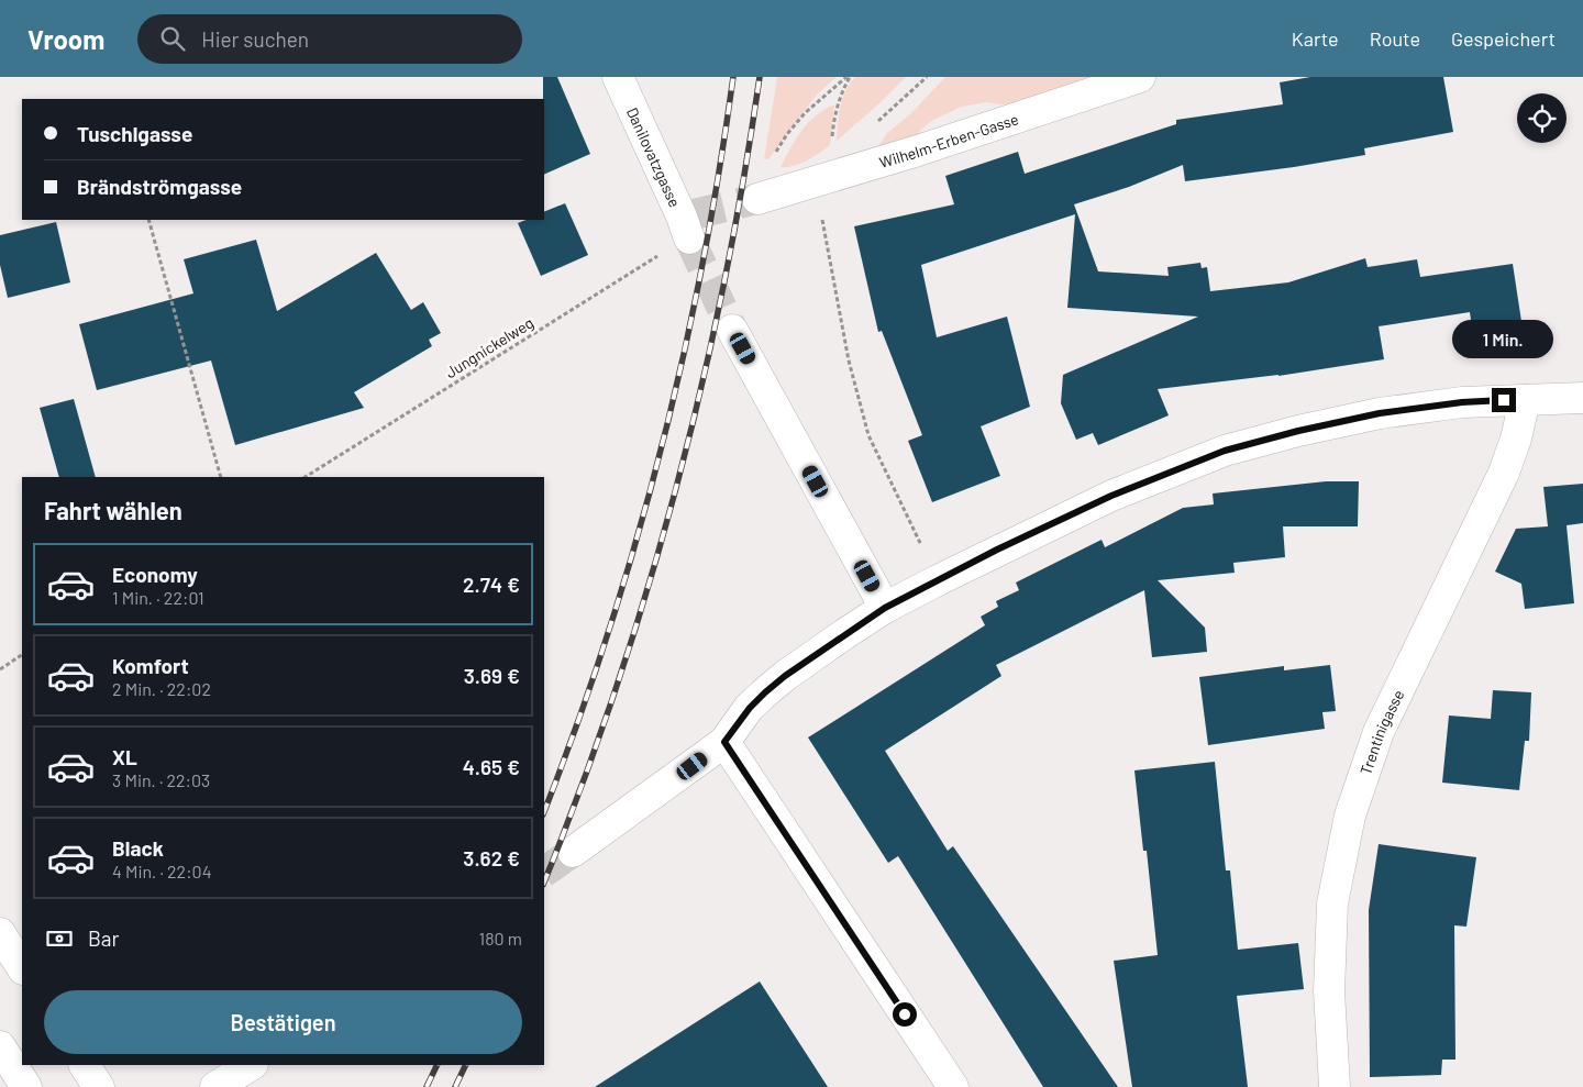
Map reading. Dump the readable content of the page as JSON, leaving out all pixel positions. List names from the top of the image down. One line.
{"streets":{"street":["Wilhelm-Erben-Gasse","Danilovatzgasse","Trentinigasse"],"path":["Jungnickelweg"]},"crossings":[["Danilovatzgasse","Jungnickelweg"]],"page":{"header":"Vroom","search":"Hier suchen","nav":["Karte","Route","Gespeichert"],"banner":["Tuschlgasse","Brändströmgasse"],"bubble":"1 Min.","heading":"Fahrt wählen","list":[{"name":"Economy","note":"1 Min. · 22:01","value":"2.74 €"},{"name":"Komfort","note":"2 Min. · 22:02","value":"3.69 €"},{"name":"XL","note":"3 Min. · 22:03","value":"4.65 €"},{"name":"Black","note":"4 Min. · 22:04","value":"3.62 €"}],"pay":["Bar","180 m"],"buttons":"Bestätigen"}}
